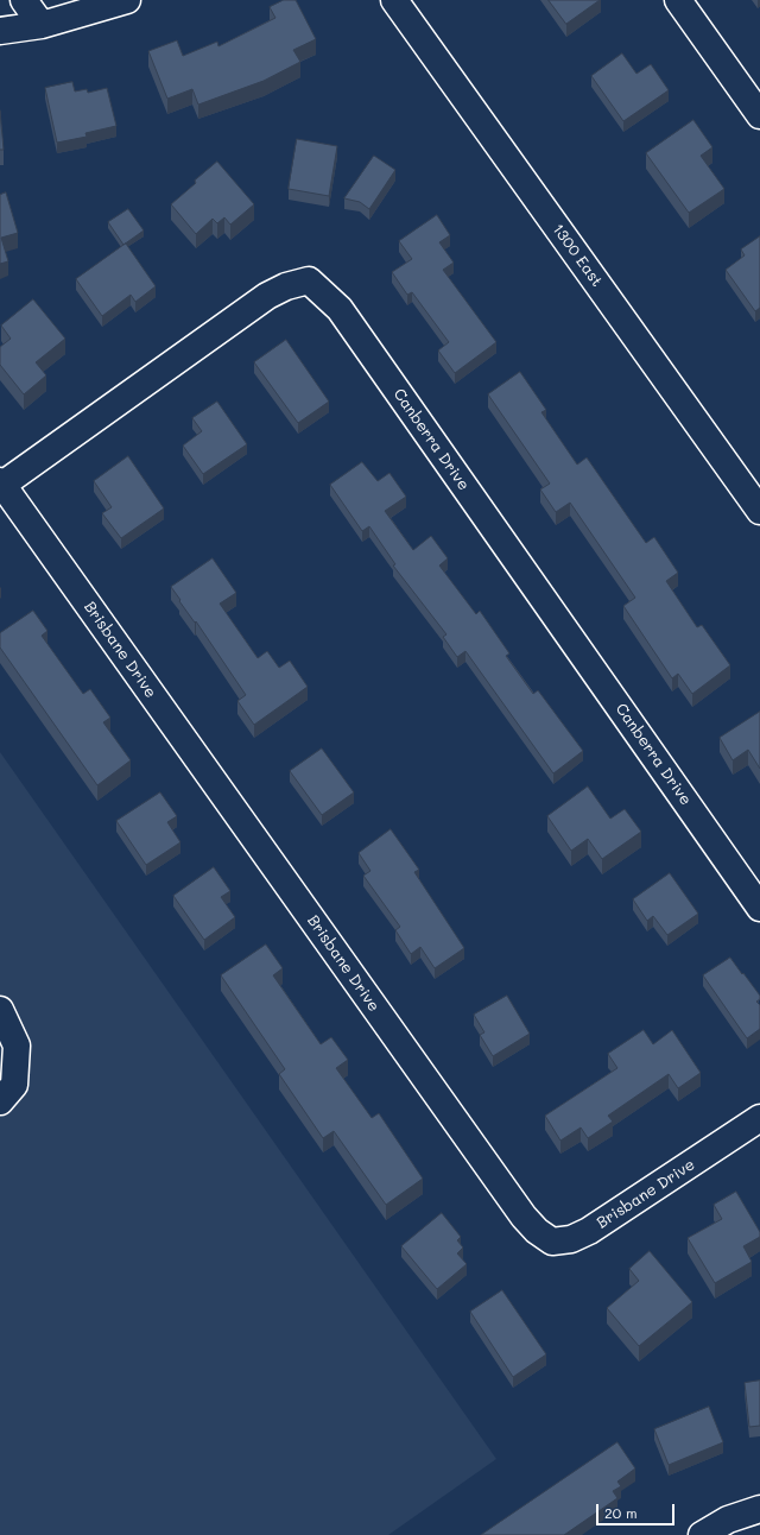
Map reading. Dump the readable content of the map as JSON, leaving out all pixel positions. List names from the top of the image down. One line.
{"streets":{"street":["1300 East","Canberra Drive","Brisbane Drive"]},"crossings":[["Canberra Drive","Brisbane Drive"]],"scale_bar":"20 m"}
